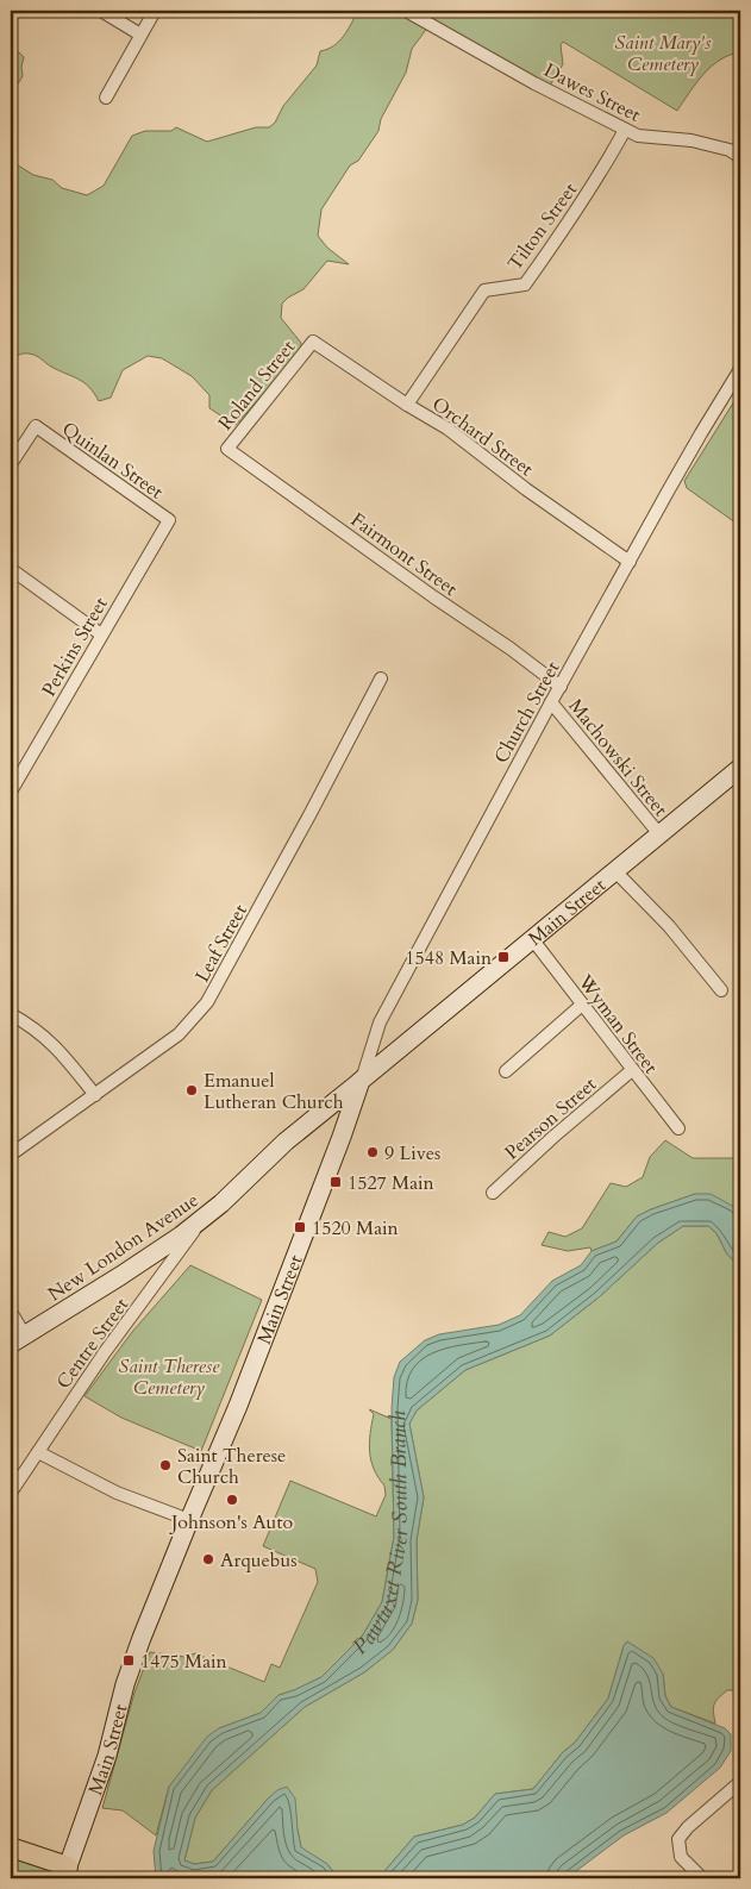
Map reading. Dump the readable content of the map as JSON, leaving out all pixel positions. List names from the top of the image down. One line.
{"streets":{"main road":["Main Street","New London Avenue"],"street":["Dawes Street","Tilton Street","Roland Street","Orchard Street","Quinlan Street","Fairmont Street","Perkins Street","Church Street","Machowski Street","Leaf Street","Wyman Street","Pearson Street","Centre Street"]},"crossings":[["Dawes Street","Tilton Street"],["Tilton Street","Orchard Street"],["Roland Street","Orchard Street"],["Roland Street","Fairmont Street"],["Orchard Street","Church Street"],["Quinlan Street","Perkins Street"],["Fairmont Street","Church Street"],["Church Street","Machowski Street"],["Church Street","Main Street"],["Church Street","New London Avenue"],["Machowski Street","Main Street"],["Main Street","Wyman Street"],["Main Street","New London Avenue"],["Wyman Street","Pearson Street"],["New London Avenue","Centre Street"]],"water":["Pawtuxet River South Branch"],"parks":["Saint Mary's Cemetery","Saint Therese Cemetery"],"places":{"transit":["1548 Main","1527 Main","1520 Main","1475 Main"],"other":["Emanuel Lutheran Church","9 Lives","Saint Therese Church","Johnson's Auto","Arquebus"]}}
